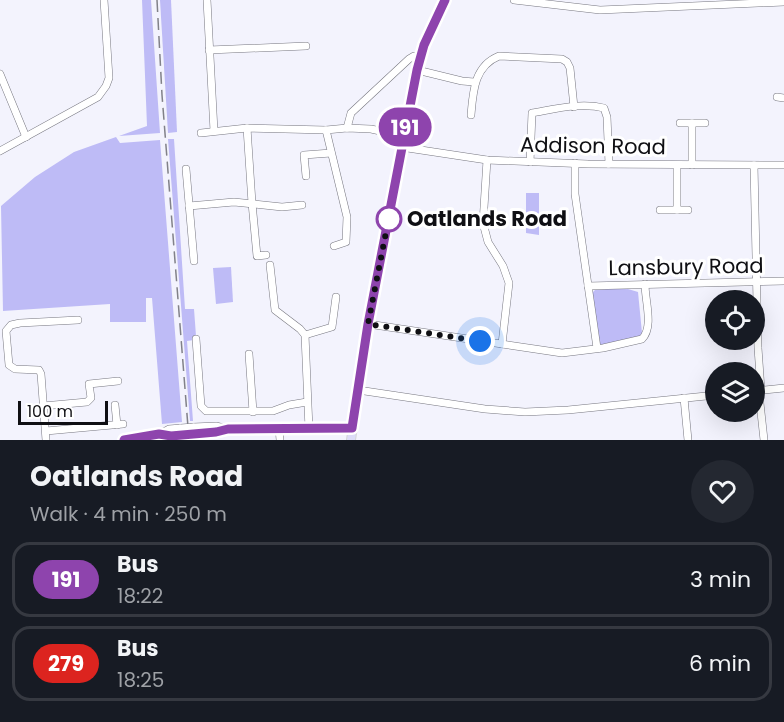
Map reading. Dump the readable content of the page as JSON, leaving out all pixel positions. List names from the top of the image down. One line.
{"streets":{"street":["Addison Road","Lansbury Road"]},"places":["Oatlands Road"],"lines":["bus line 191"],"scale_bar":"100 m","page":{"on_map":"191","scale":"100 m","heading":["Oatlands Road","Walk · 4 min · 250 m"],"list":[{"mark":"191","name":"Bus","note":"18:22","value":"3 min"},{"mark":"279","name":"Bus","note":"18:25","value":"6 min"}]}}
